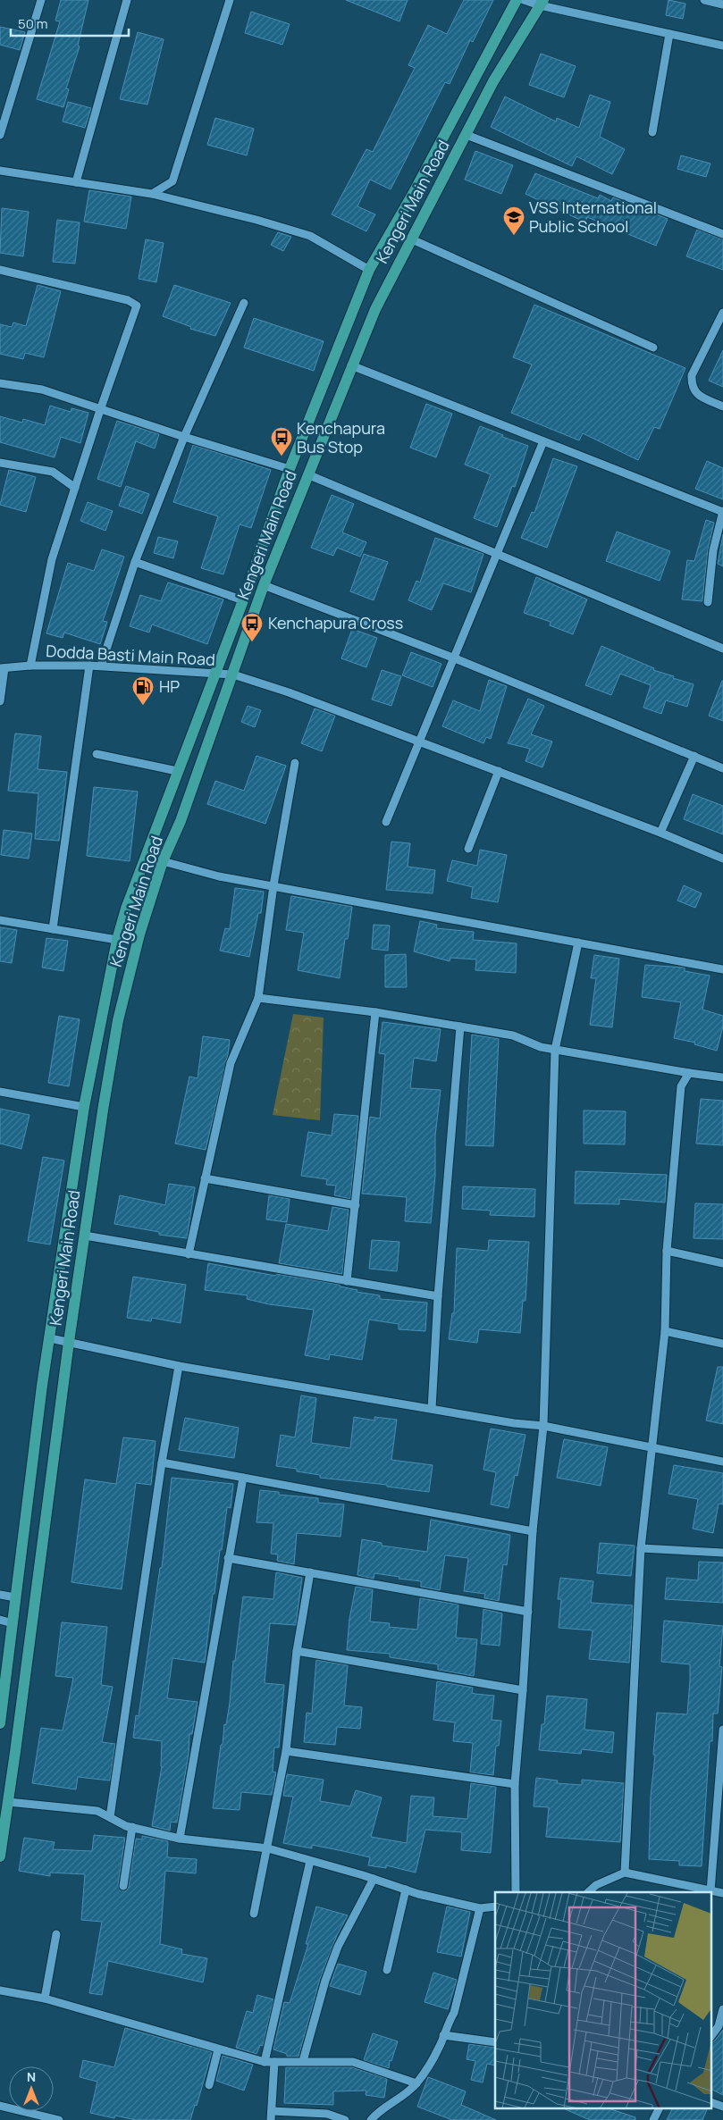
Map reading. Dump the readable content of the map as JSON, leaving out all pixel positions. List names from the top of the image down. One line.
{"streets":{"main road":["Kengeri Main Road"],"street":["Dodda Basti Main Road"]},"crossings":[["Kengeri Main Road","Dodda Basti Main Road"]],"places":{"school or university":["VSS International Public School"],"bus stop":["Kenchapura Bus Stop","Kenchapura Cross"],"fuel station":["HP"]},"scale_bar":"50 m","north":"top"}
